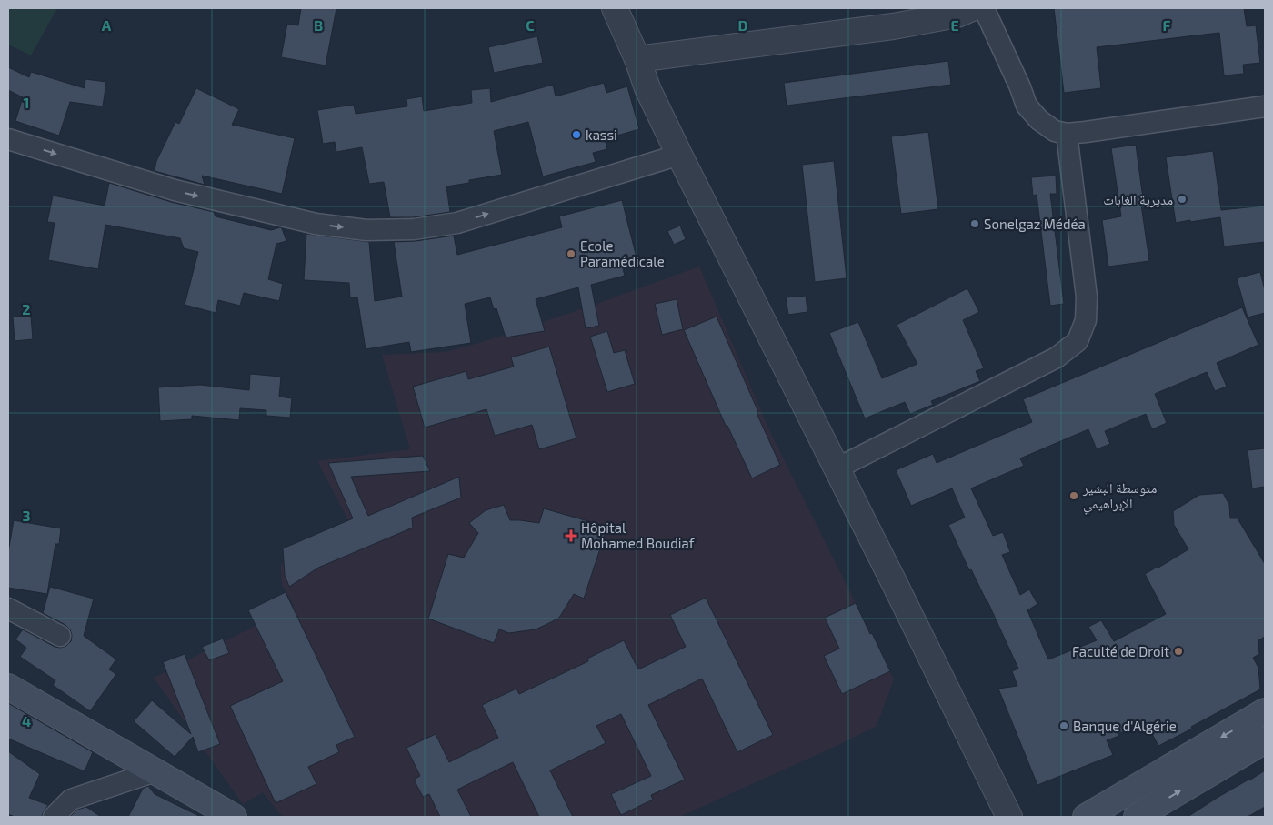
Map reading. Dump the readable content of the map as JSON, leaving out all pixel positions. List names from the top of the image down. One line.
{"places":{"other":["kassi","مديرية الغابات","Sonelgaz Médéa","Ecole Paramédicale","متوسطة البشير الإبراهيمي","Faculté de Droit","Banque d'Algérie"],"health":["Hôpital Mohamed Boudiaf"]},"grid":{"columns":["A","B","C","D","E","F"],"rows":["1","2","3","4"]}}
